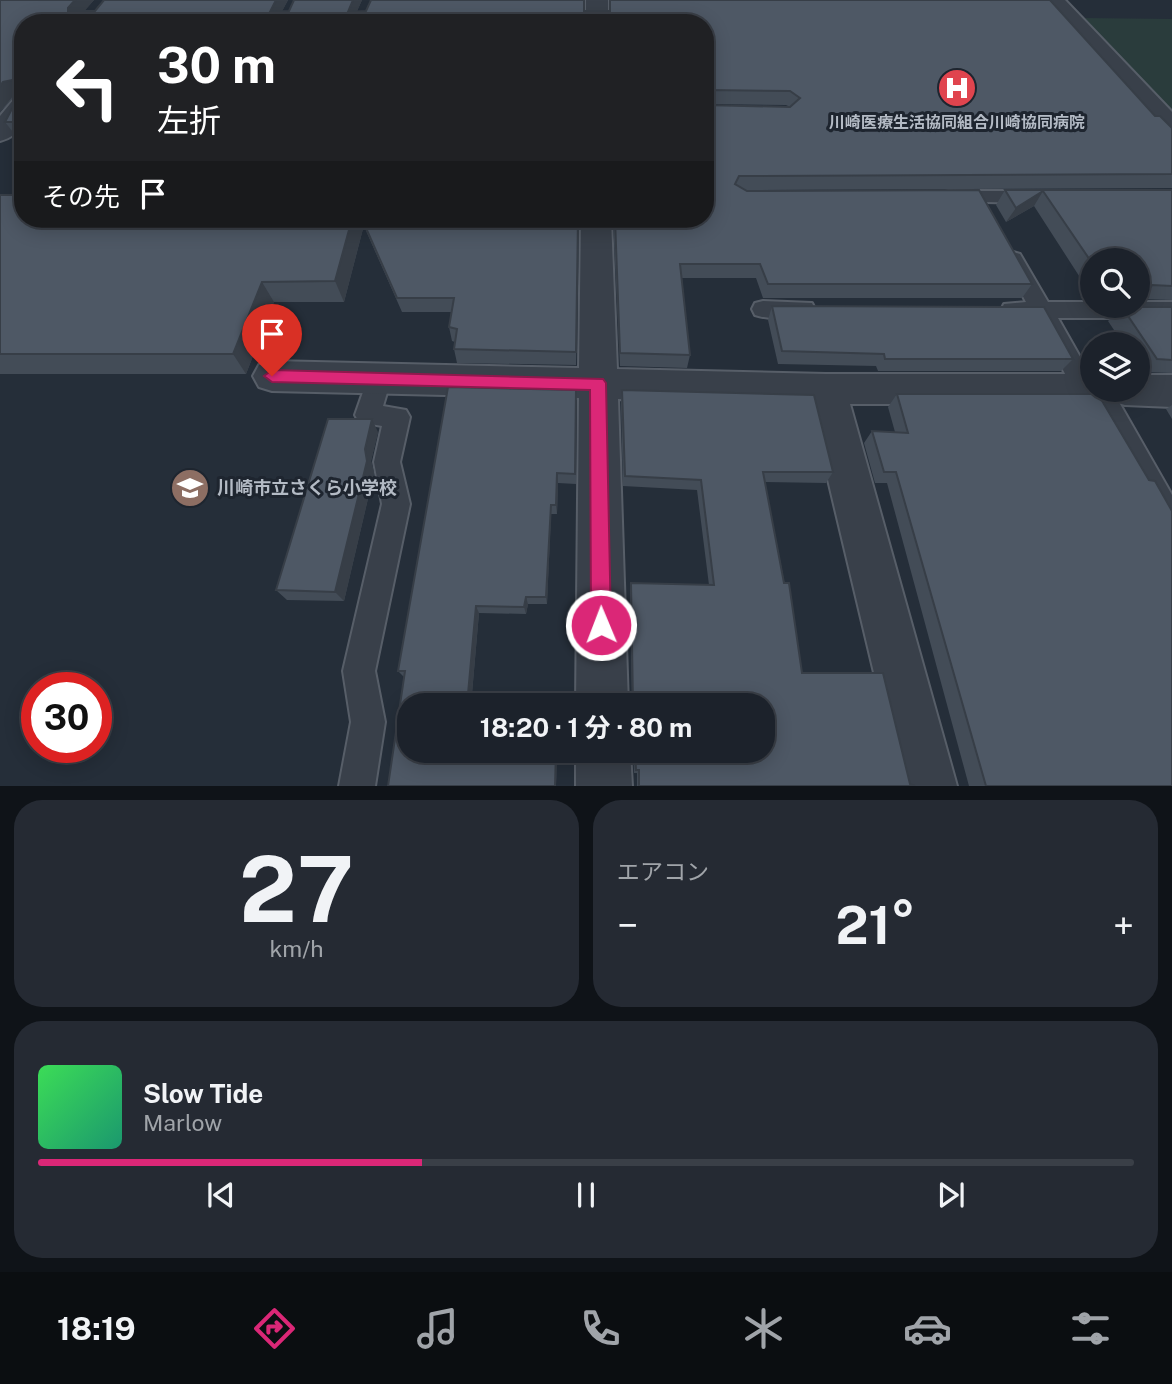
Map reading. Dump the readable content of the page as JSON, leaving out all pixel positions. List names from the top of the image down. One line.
{"places":{"hospital":["川崎医療生活協同組合川崎協同病院"],"school or university":["川崎市立さくら小学校"]},"page":{"turn":["30 m","左折"],"then":"その先","limit":"30","trip":"18:20 · 1 分 · 80 m","tile":[["27","km/h"],"エアコン"],"heat":["−","21°","+"],"song":["Slow Tide","Marlow"],"tabs":"18:19"}}
